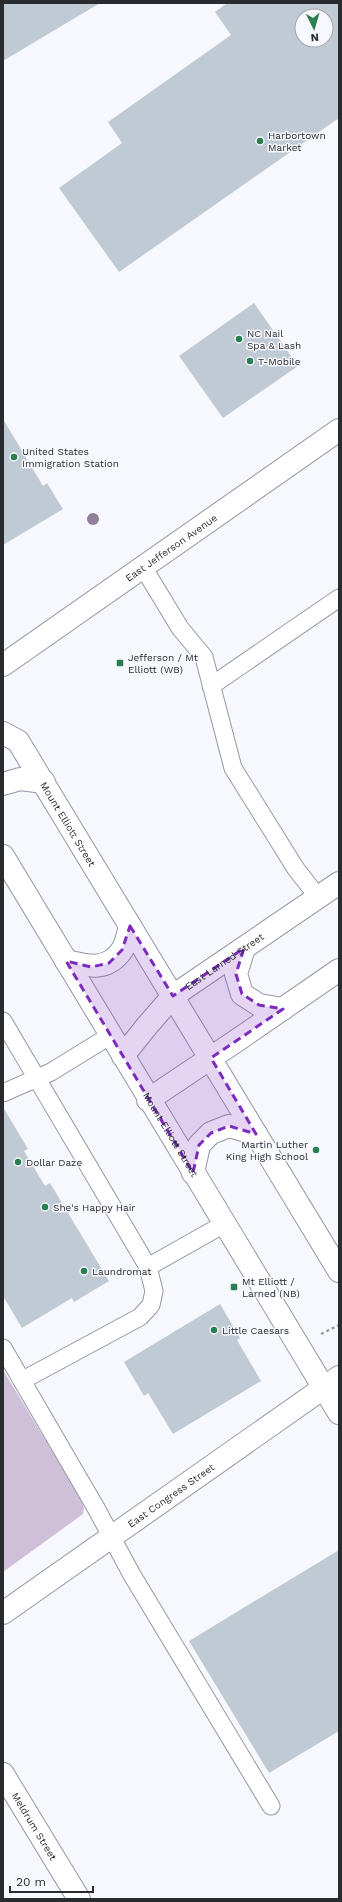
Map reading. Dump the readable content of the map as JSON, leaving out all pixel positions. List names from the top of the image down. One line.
{"streets":{"main road":["East Jefferson Avenue","Mount Elliott Street","East Larned Street","East Congress Street","Meldrum Street"]},"crossings":[["Mount Elliott Street","East Larned Street"],["Mount Elliott Street","East Congress Street"]],"places":{"other":["Harbortown Market","NC Nail Spa & Lash","T-Mobile","United States Immigration Station","Martin Luther King High School","Dollar Daze","She's Happy Hair","Laundromat","Little Caesars"],"transit":["Jefferson / Mt Elliott (WB)","Mt Elliott / Larned (NB)"]},"scale_bar":"20 m","north":"bottom"}
